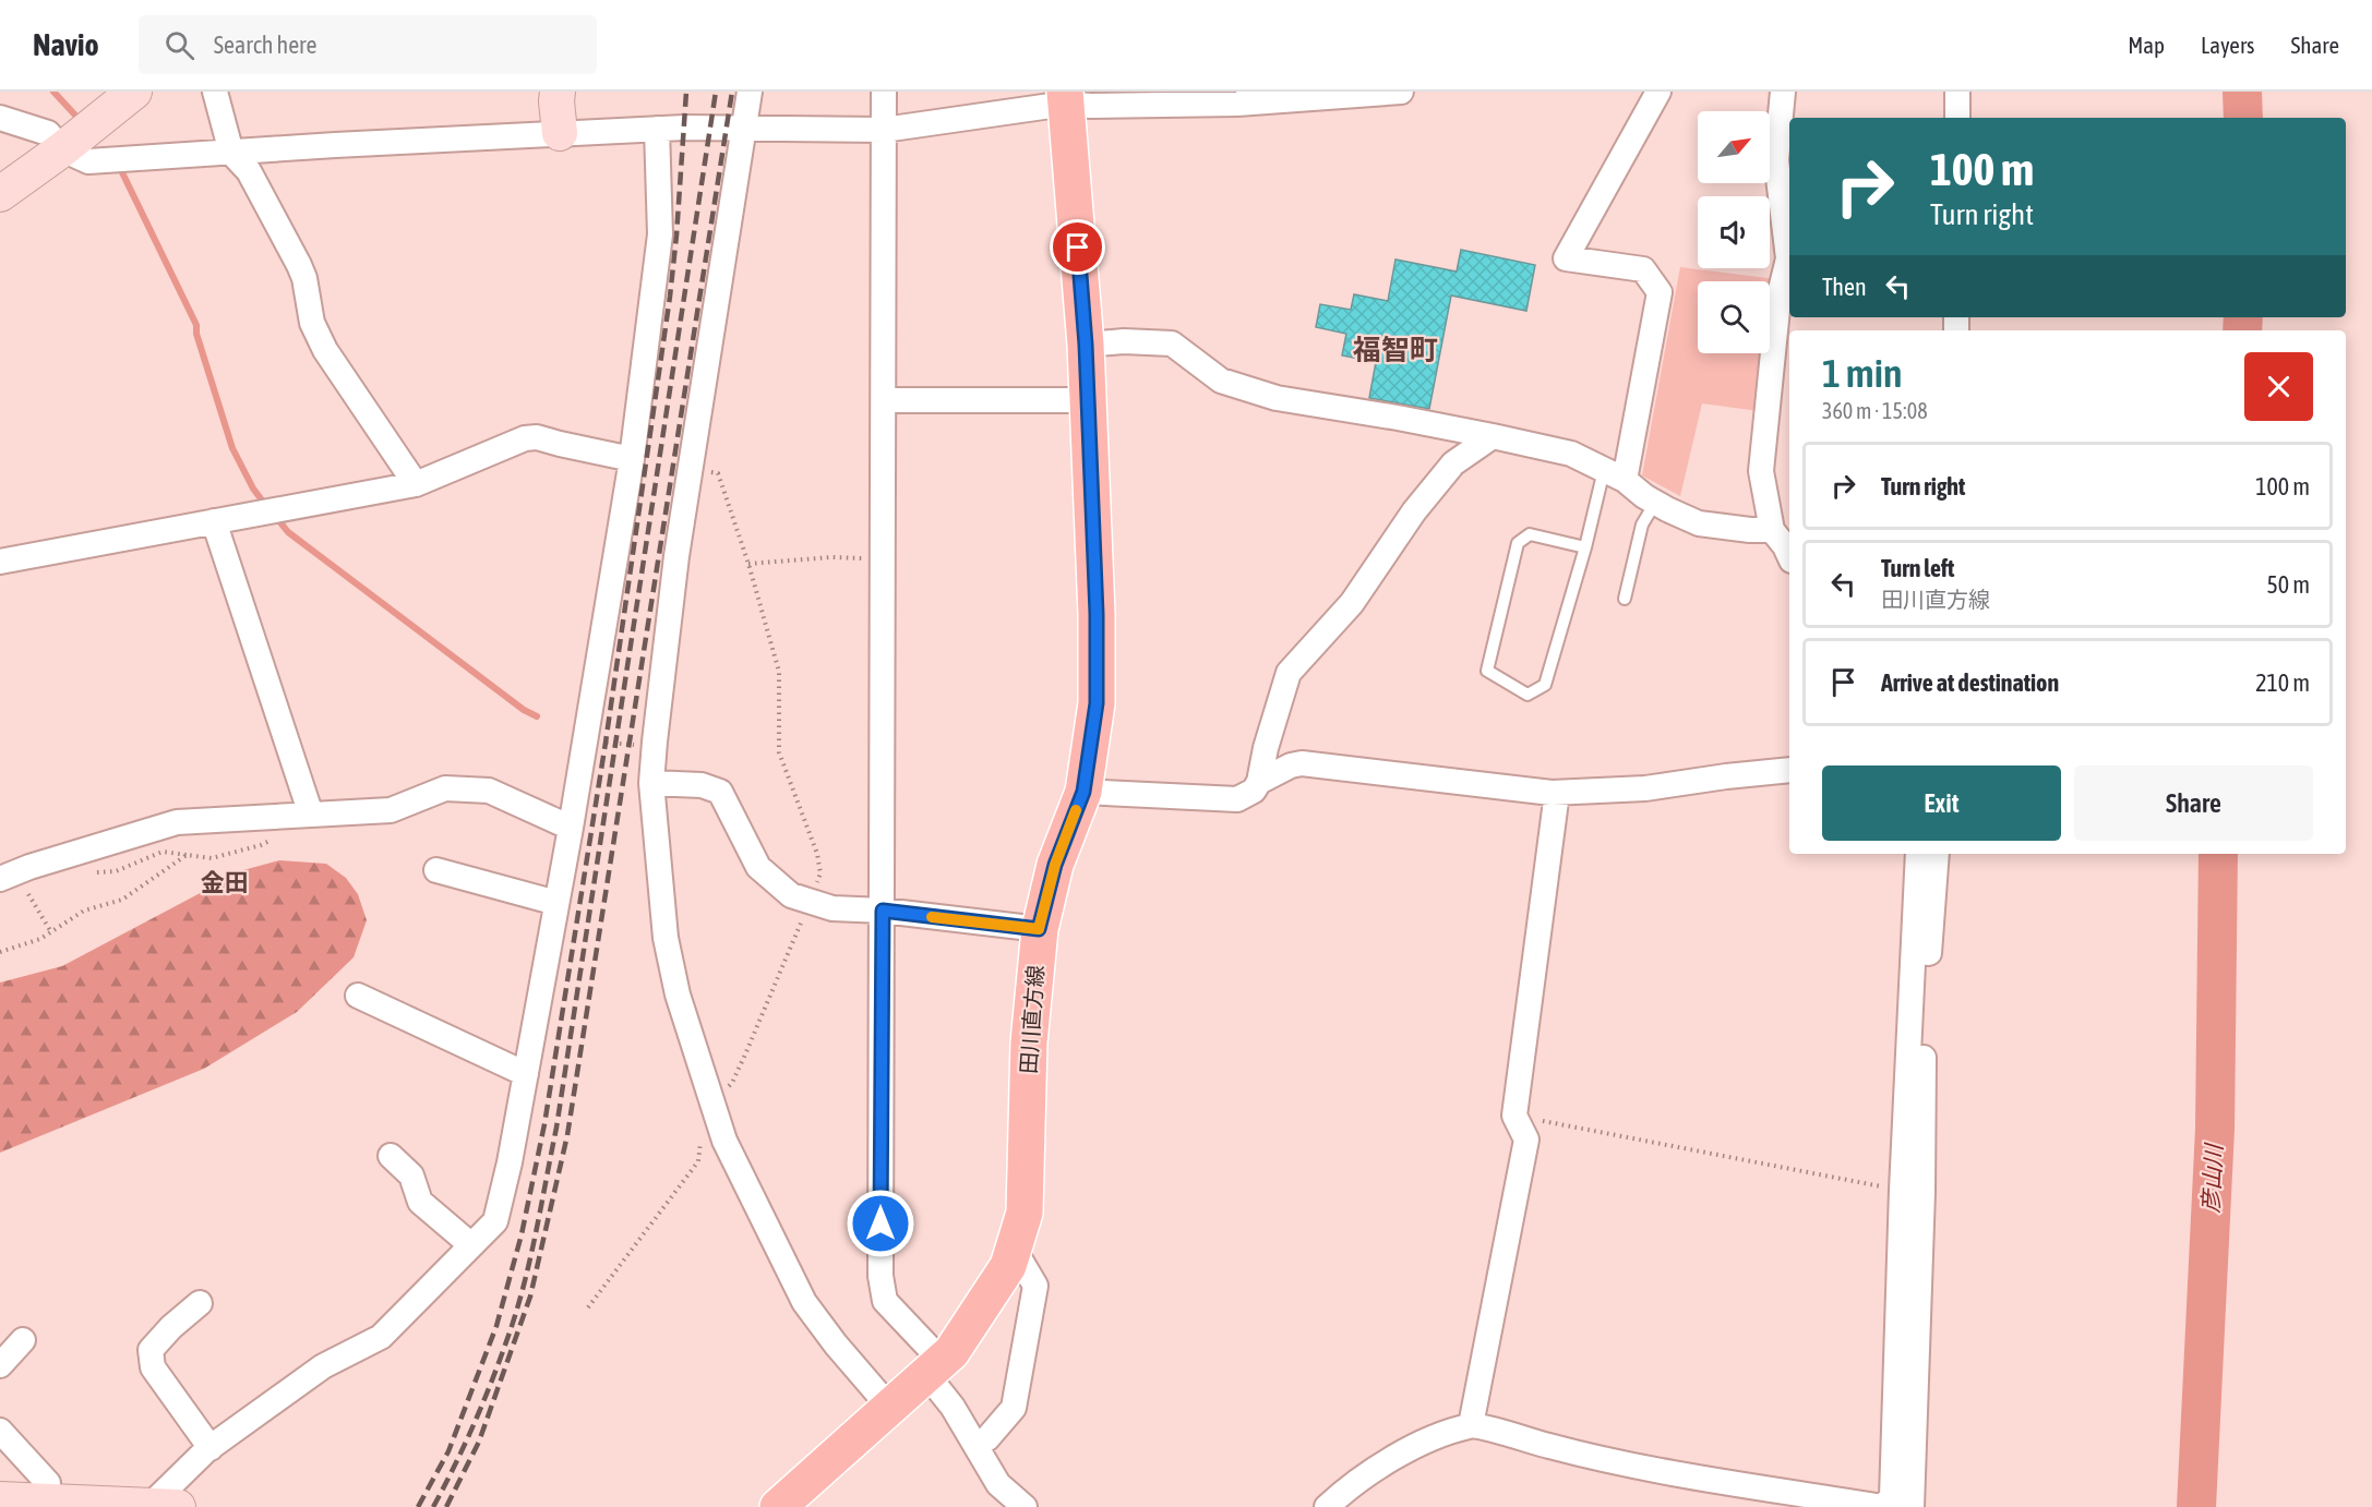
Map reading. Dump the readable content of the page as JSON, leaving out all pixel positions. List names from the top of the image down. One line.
{"streets":{"main road":["田川直方線"]},"districts":["福智町","金田"],"water":["彦山川"],"north":"top right","page":{"header":"Navio","search":"Search here","nav":["Map","Layers","Share"],"turn":["100 m","Turn right"],"then":"Then","heading":["1 min","360 m · 15:08"],"list":[{"name":"Turn right","value":"100 m"},{"name":"Turn left","note":"田川直方線","value":"50 m"},{"name":"Arrive at destination","value":"210 m"}],"buttons":["Exit","Share"]}}
